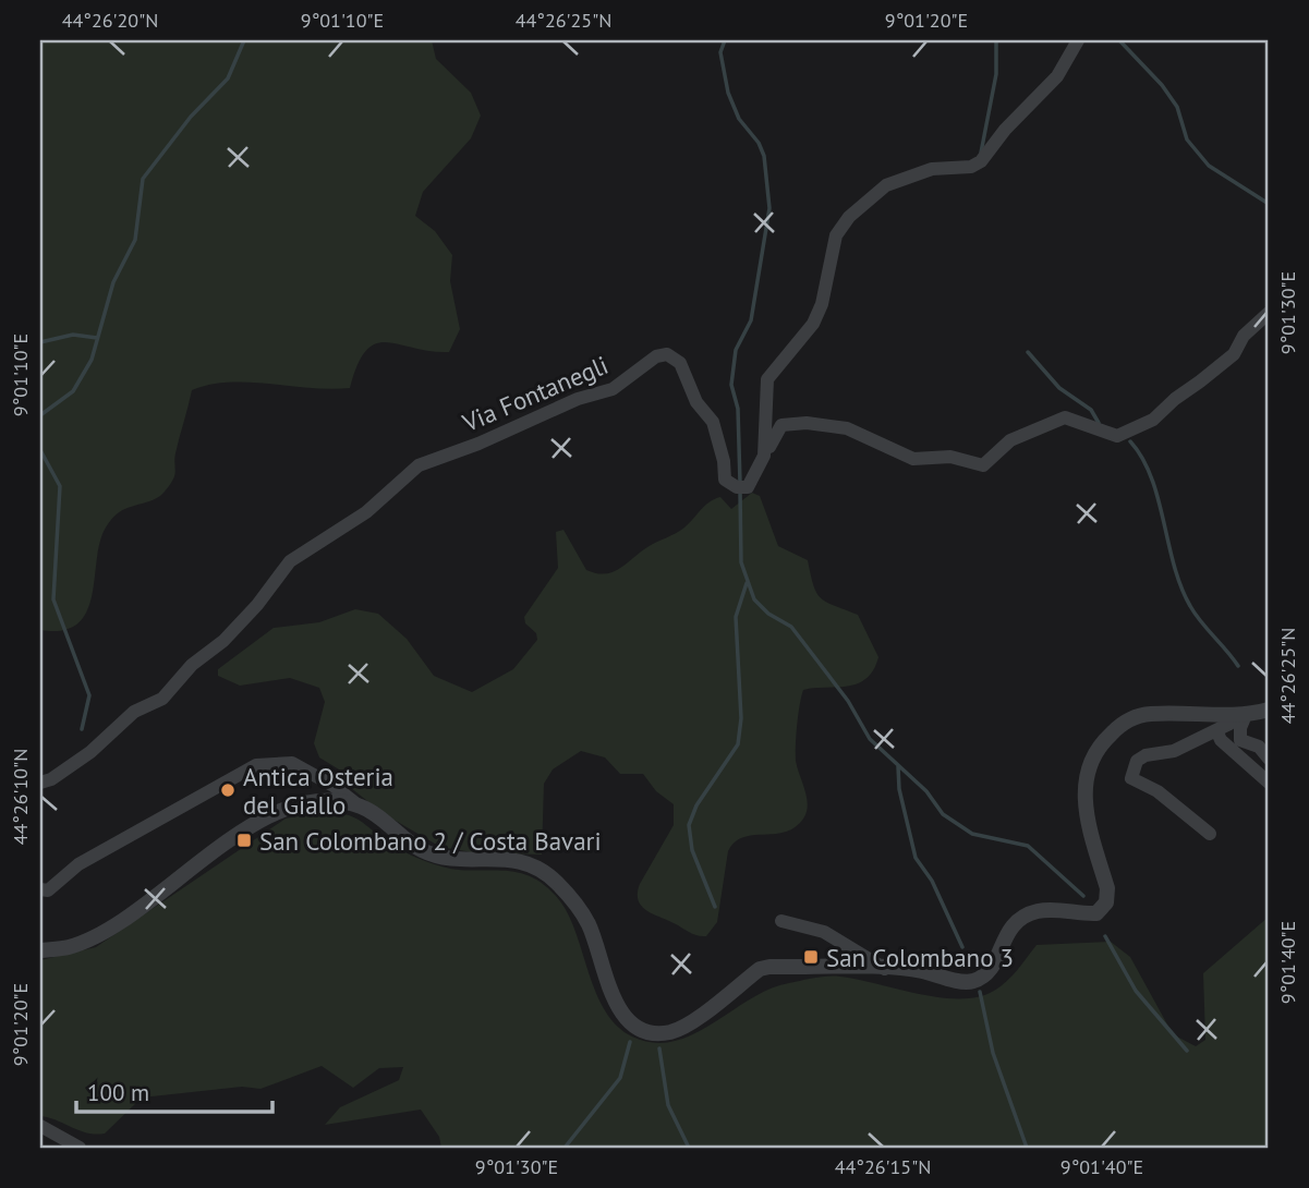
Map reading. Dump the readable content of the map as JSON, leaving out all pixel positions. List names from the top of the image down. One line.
{"streets":{"street":["Via Fontanegli"]},"places":{"other":["Antica Osteria del Giallo"],"transit":["San Colombano 2 / Costa Bavari","San Colombano 3"]},"scale_bar":"100 m","coordinates":["44°26'20\"N","9°01'10\"E","44°26'25\"N","9°01'20\"E","9°01'30\"E","44°26'10\"N","9°01'40\"E","44°26'15\"N"]}
